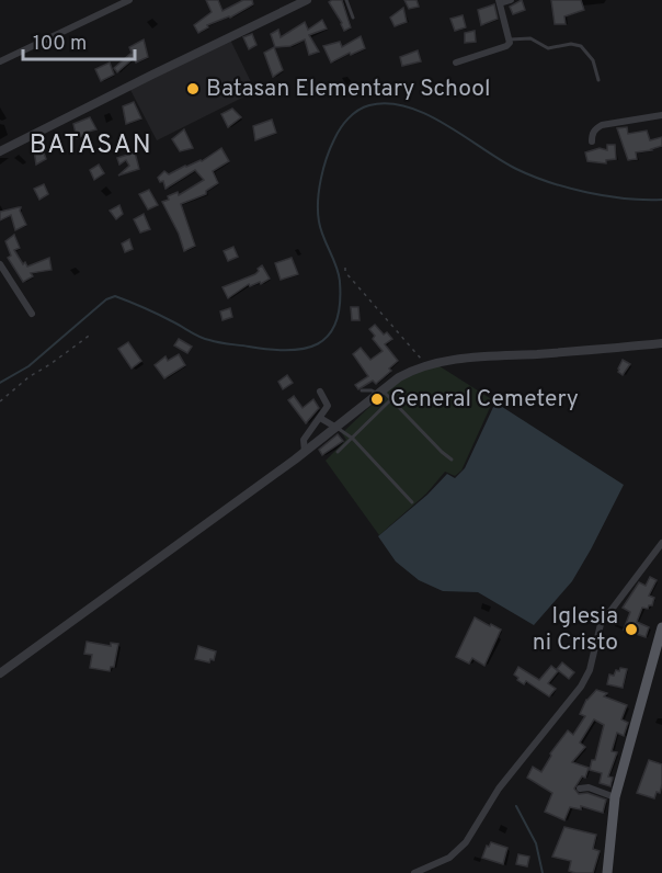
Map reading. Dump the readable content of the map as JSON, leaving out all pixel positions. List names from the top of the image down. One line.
{"districts":["BATASAN"],"places":["Batasan Elementary School","General Cemetery","Iglesia ni Cristo"],"scale_bar":"100 m"}
